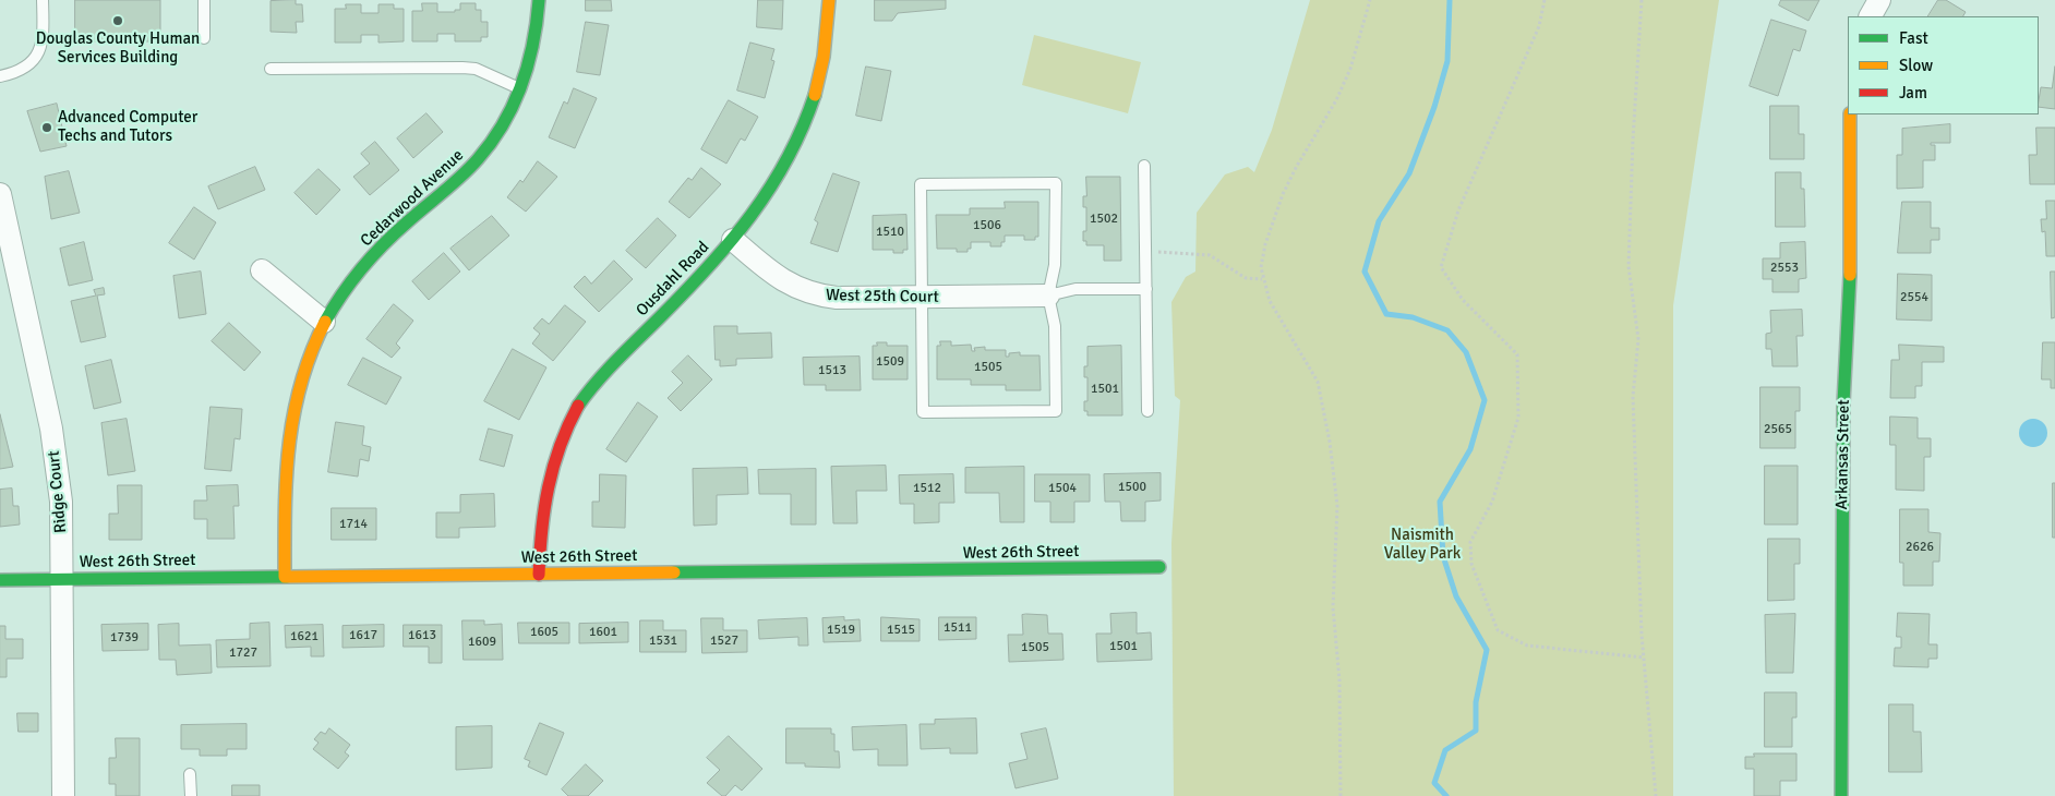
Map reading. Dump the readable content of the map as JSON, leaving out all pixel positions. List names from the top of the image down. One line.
{"streets":{"street":["Cedarwood Avenue","Ousdahl Road","West 25th Court","Arkansas Street","Ridge Court","West 26th Street"]},"crossings":[["Cedarwood Avenue","West 26th Street"],["Ousdahl Road","West 25th Court"],["Ousdahl Road","West 26th Street"],["Ridge Court","West 26th Street"]],"parks":["Naismith Valley Park"],"places":["Douglas County Human Services Building","Advanced Computer Techs and Tutors"],"house_numbers":["1502","1506","1510","2553","2554","1509","1505","1513","1501","2565","1500","1512","1504","1714","2626","1511","1519","1515","1605","1601","1617","1613","1621","1739","1531","1527","1609","1501","1505","1727"],"legend":["Fast","Slow","Jam"]}
